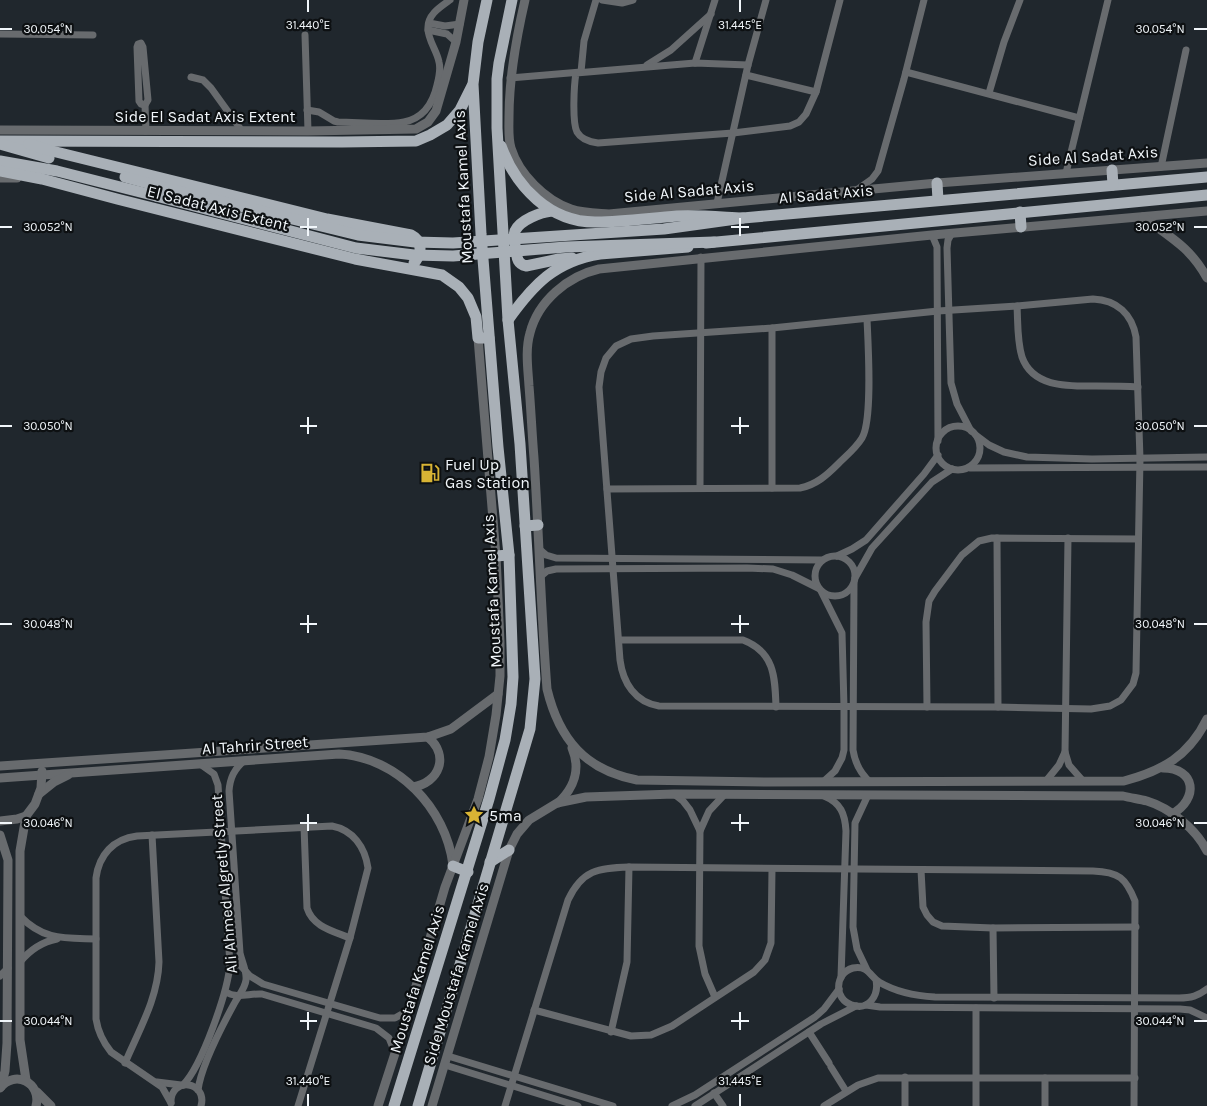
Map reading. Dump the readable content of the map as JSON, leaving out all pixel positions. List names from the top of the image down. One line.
{"streets":{"main road":["Moustafa Kamel Axis","Al Sadat Axis","El Sadat Axis Extent"],"street":["Side El Sadat Axis Extent","Side Al Sadat Axis","Al Tahrir Street","Ali Ahmed Algretly Street","Side Moustafa Kamel Axis"]},"crossings":[["Moustafa Kamel Axis","El Sadat Axis Extent"],["Al Tahrir Street","Ali Ahmed Algretly Street"]],"places":{"fuel station":["Fuel Up Gas Station"],"place":["5ma"]},"coordinates":["31.440°E","31.445°E","30.054°N","30.052°N","30.050°N","30.048°N","30.046°N","30.044°N"]}
